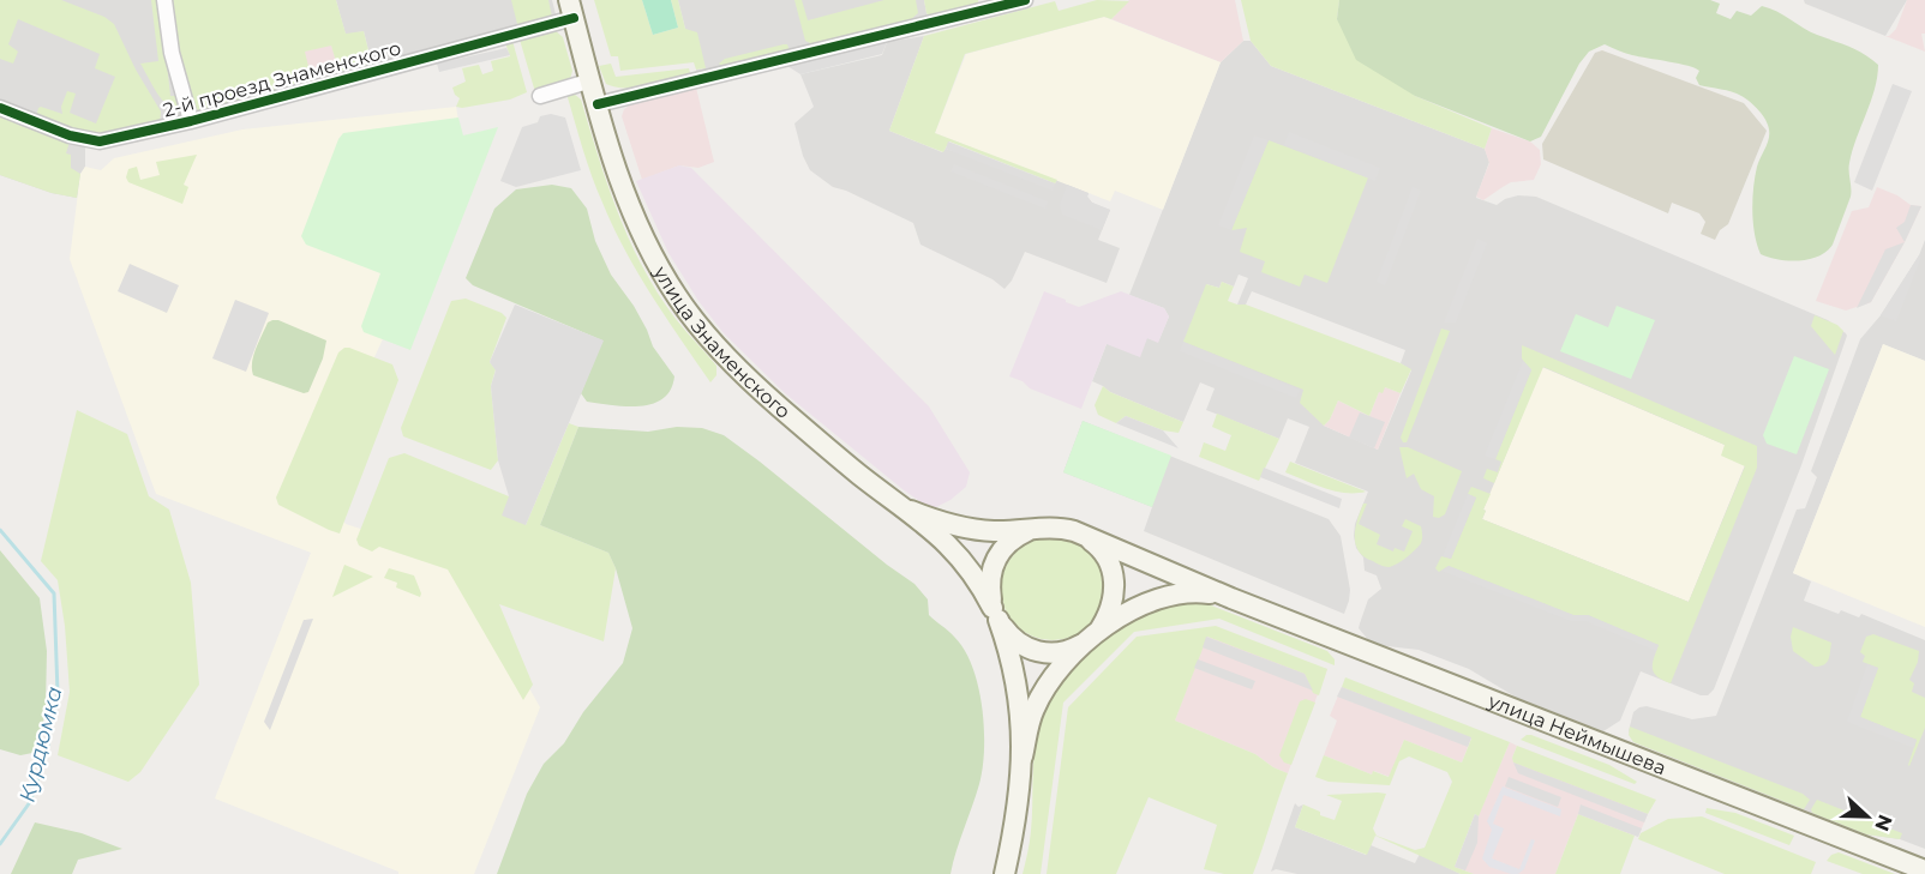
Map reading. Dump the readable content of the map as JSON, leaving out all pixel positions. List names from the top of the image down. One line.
{"streets":{"main road":["улица Знаменского","улица Неймышева"],"street":["2-й проезд Знаменского"]},"crossings":[["2-й проезд Знаменского","улица Знаменского"]],"water":["Курдюмка"],"north":"right"}
